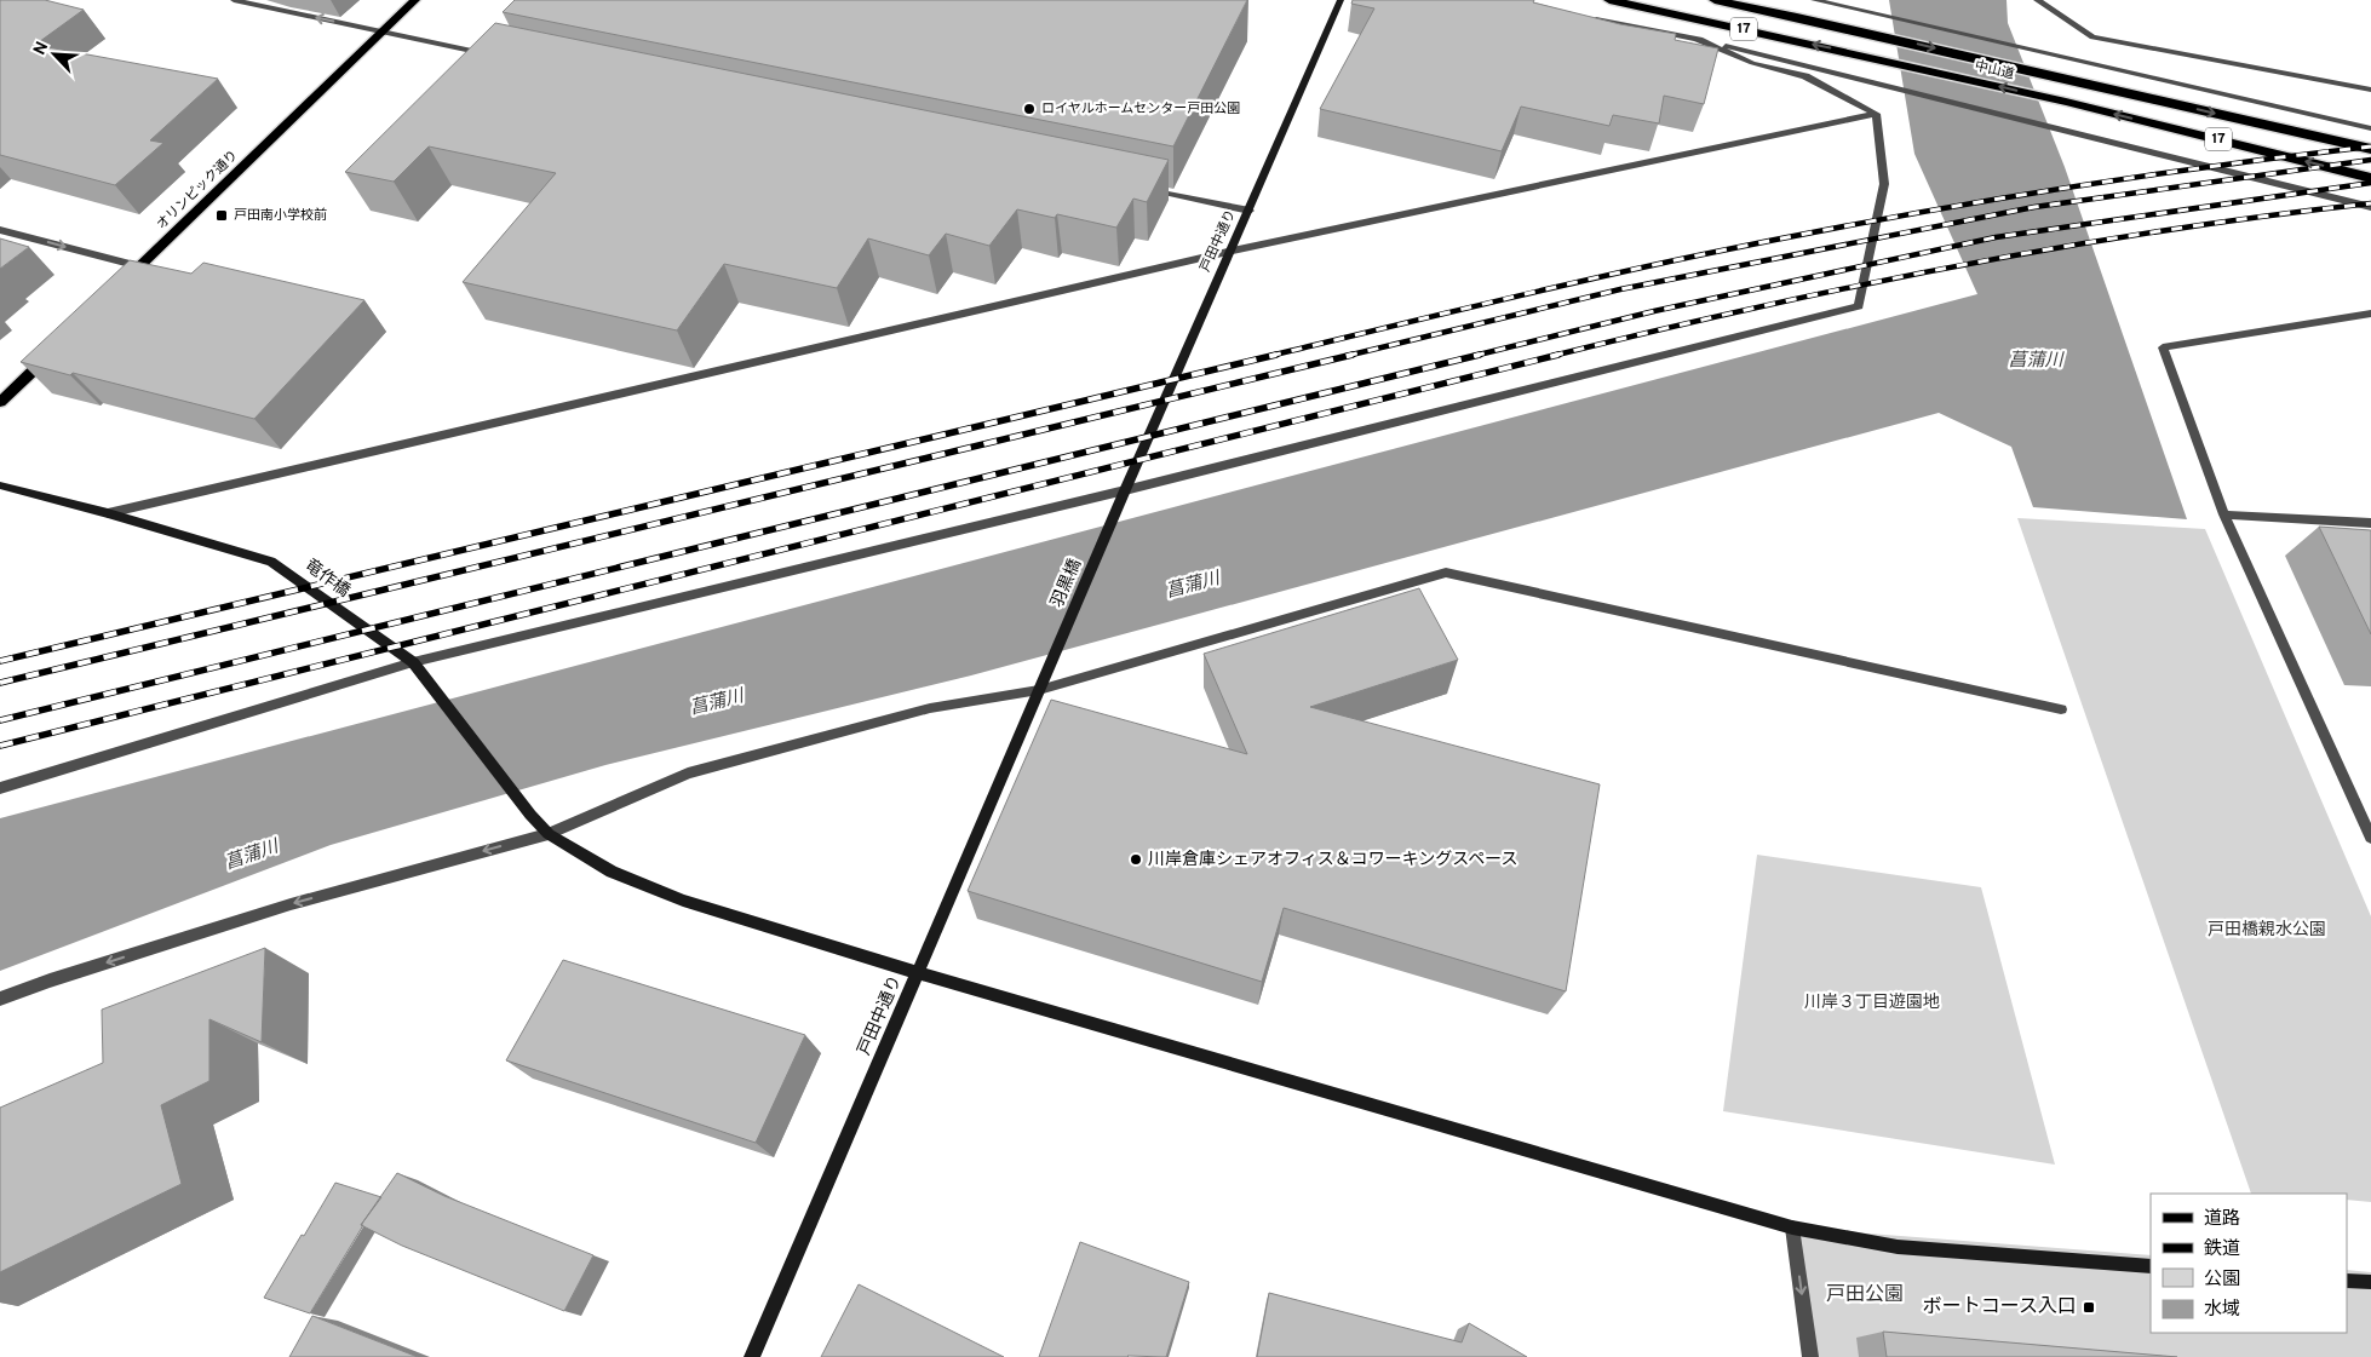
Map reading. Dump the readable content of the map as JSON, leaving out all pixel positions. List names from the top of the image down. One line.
{"streets":{"highway":["17","中山道"],"main road":["オリンピック通り"],"street":["戸田中通り","竜作橋","羽黒橋"]},"crossings":[["戸田中通り","竜作橋"],["戸田中通り","羽黒橋"]],"water":["菖蒲川"],"parks":["戸田橋親水公園","川岸３丁目遊園地","戸田公園"],"places":{"other":["ロイヤルホームセンター戸田公園","川岸倉庫シェアオフィス＆コワーキングスペース"],"transit":["戸田南小学校前","ボートコース入口"]},"legend":["道路","鉄道","公園","水域"],"north":"top left"}
